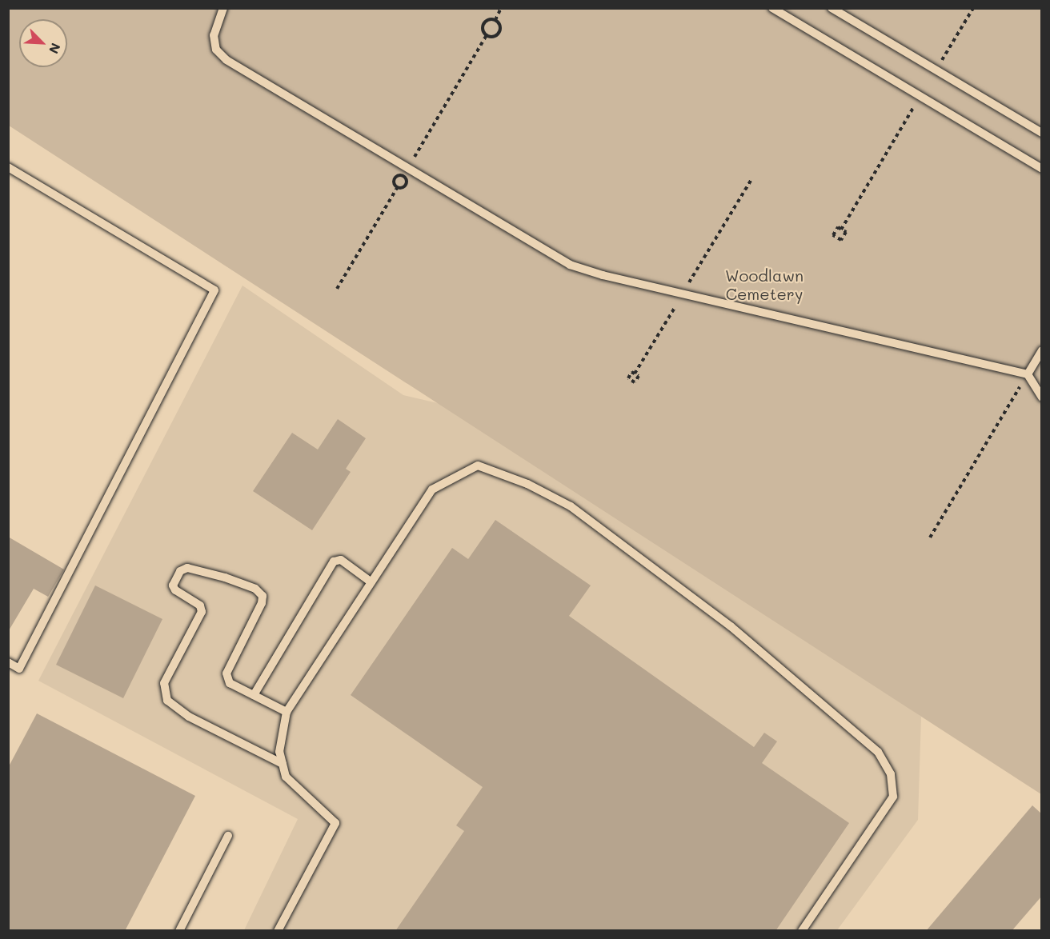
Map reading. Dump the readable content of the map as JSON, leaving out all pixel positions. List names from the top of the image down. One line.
{"parks":["Woodlawn Cemetery"],"north":"bottom right"}
